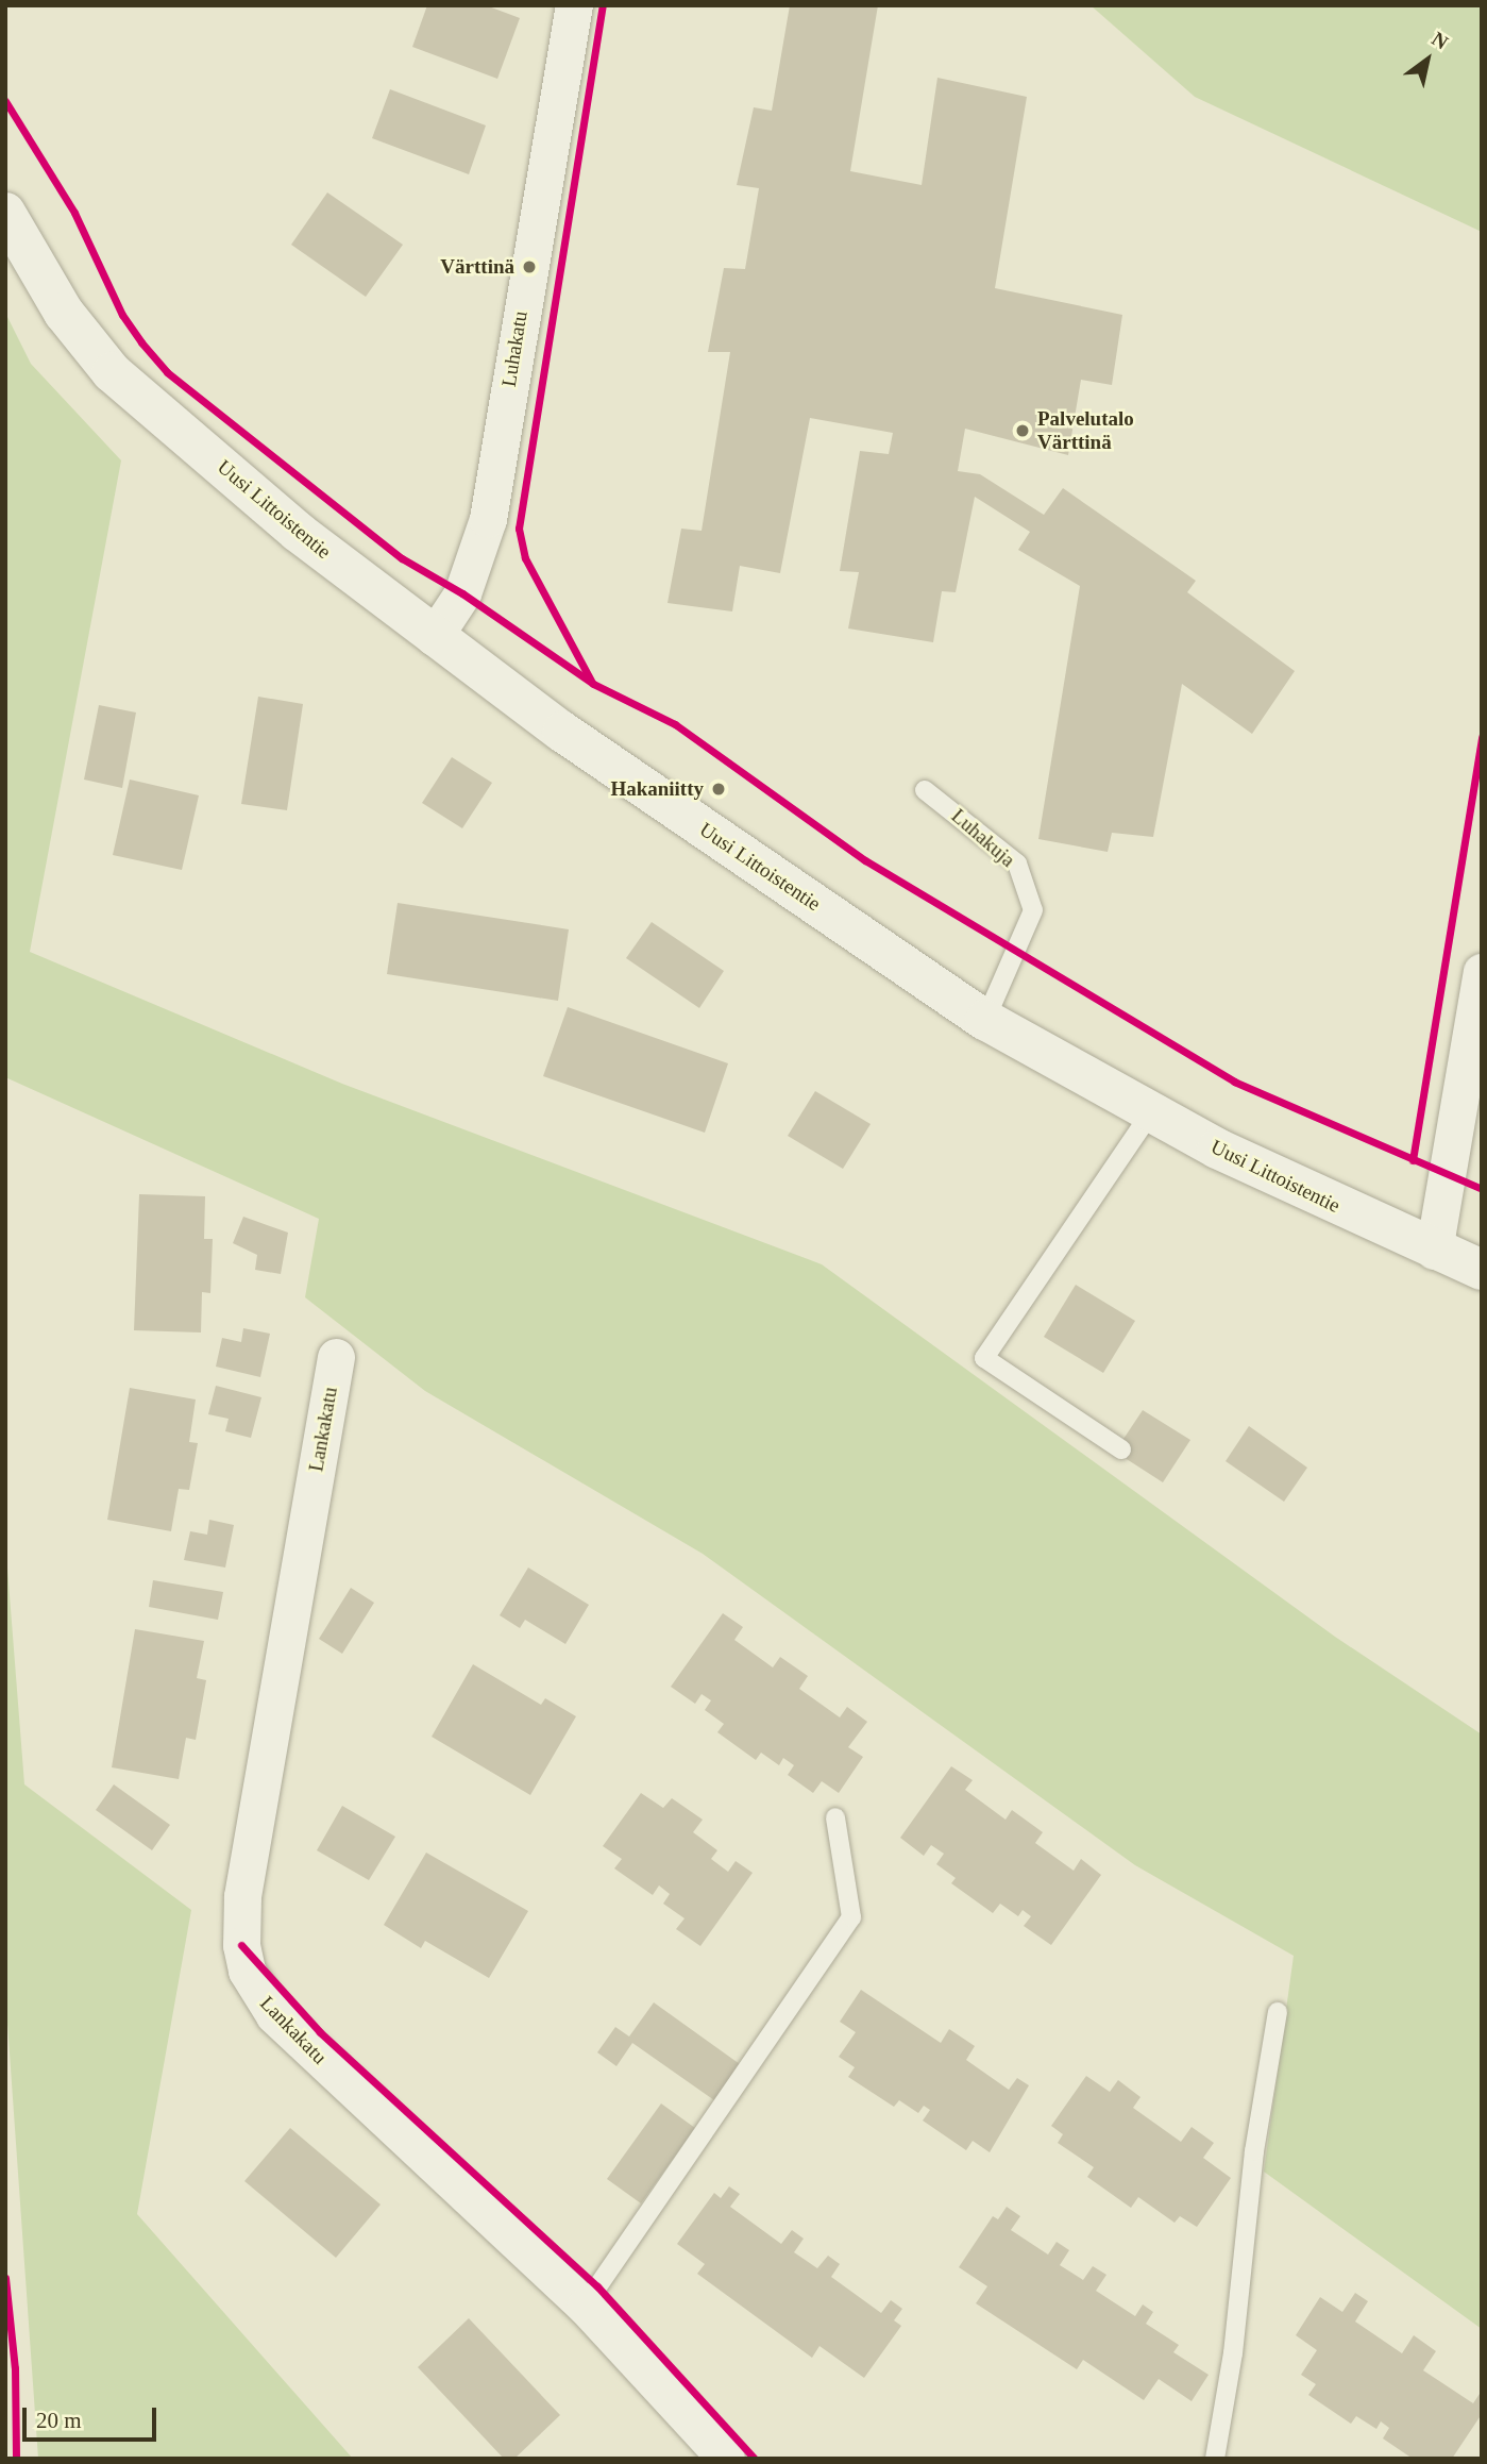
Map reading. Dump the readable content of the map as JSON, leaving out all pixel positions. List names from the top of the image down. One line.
{"streets":{"street":["Luhakatu","Uusi Littoistentie","Lankakatu"],"lane":["Luhakuja"]},"crossings":[["Luhakatu","Uusi Littoistentie"],["Uusi Littoistentie","Luhakuja"]],"places":["Värttinä","Palvelutalo Värttinä","Hakaniitty"],"scale_bar":"20 m","north":"top right"}
